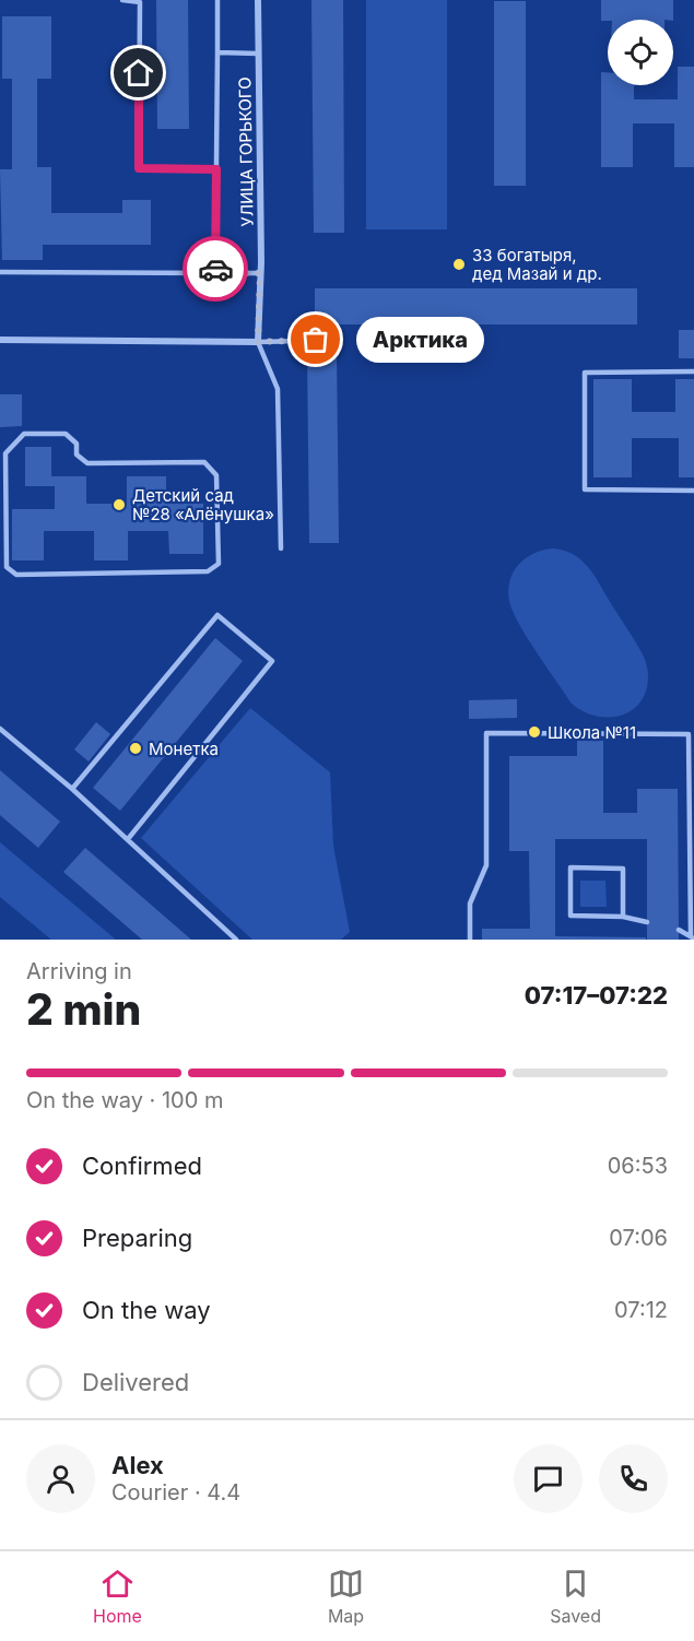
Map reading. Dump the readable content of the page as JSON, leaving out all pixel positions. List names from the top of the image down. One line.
{"streets":{"street":["УЛИЦА ГОРЬКОГО"]},"places":["33 богатыря, дед Мазай и др.","Арктика","Детский сад №28 «Алёнушка»","Школа №11","Монетка"],"page":{"bubble":"Арктика","heading":["2 min","Arriving in","07:17–07:22"],"panel":["Alex","Courier · 4.4"],"bar":"On the way · 100 m","list":[["Confirmed","06:53"],["Preparing","07:06"],["On the way","07:12"],"Delivered"],"tabs":["Home","Map","Saved"]}}
